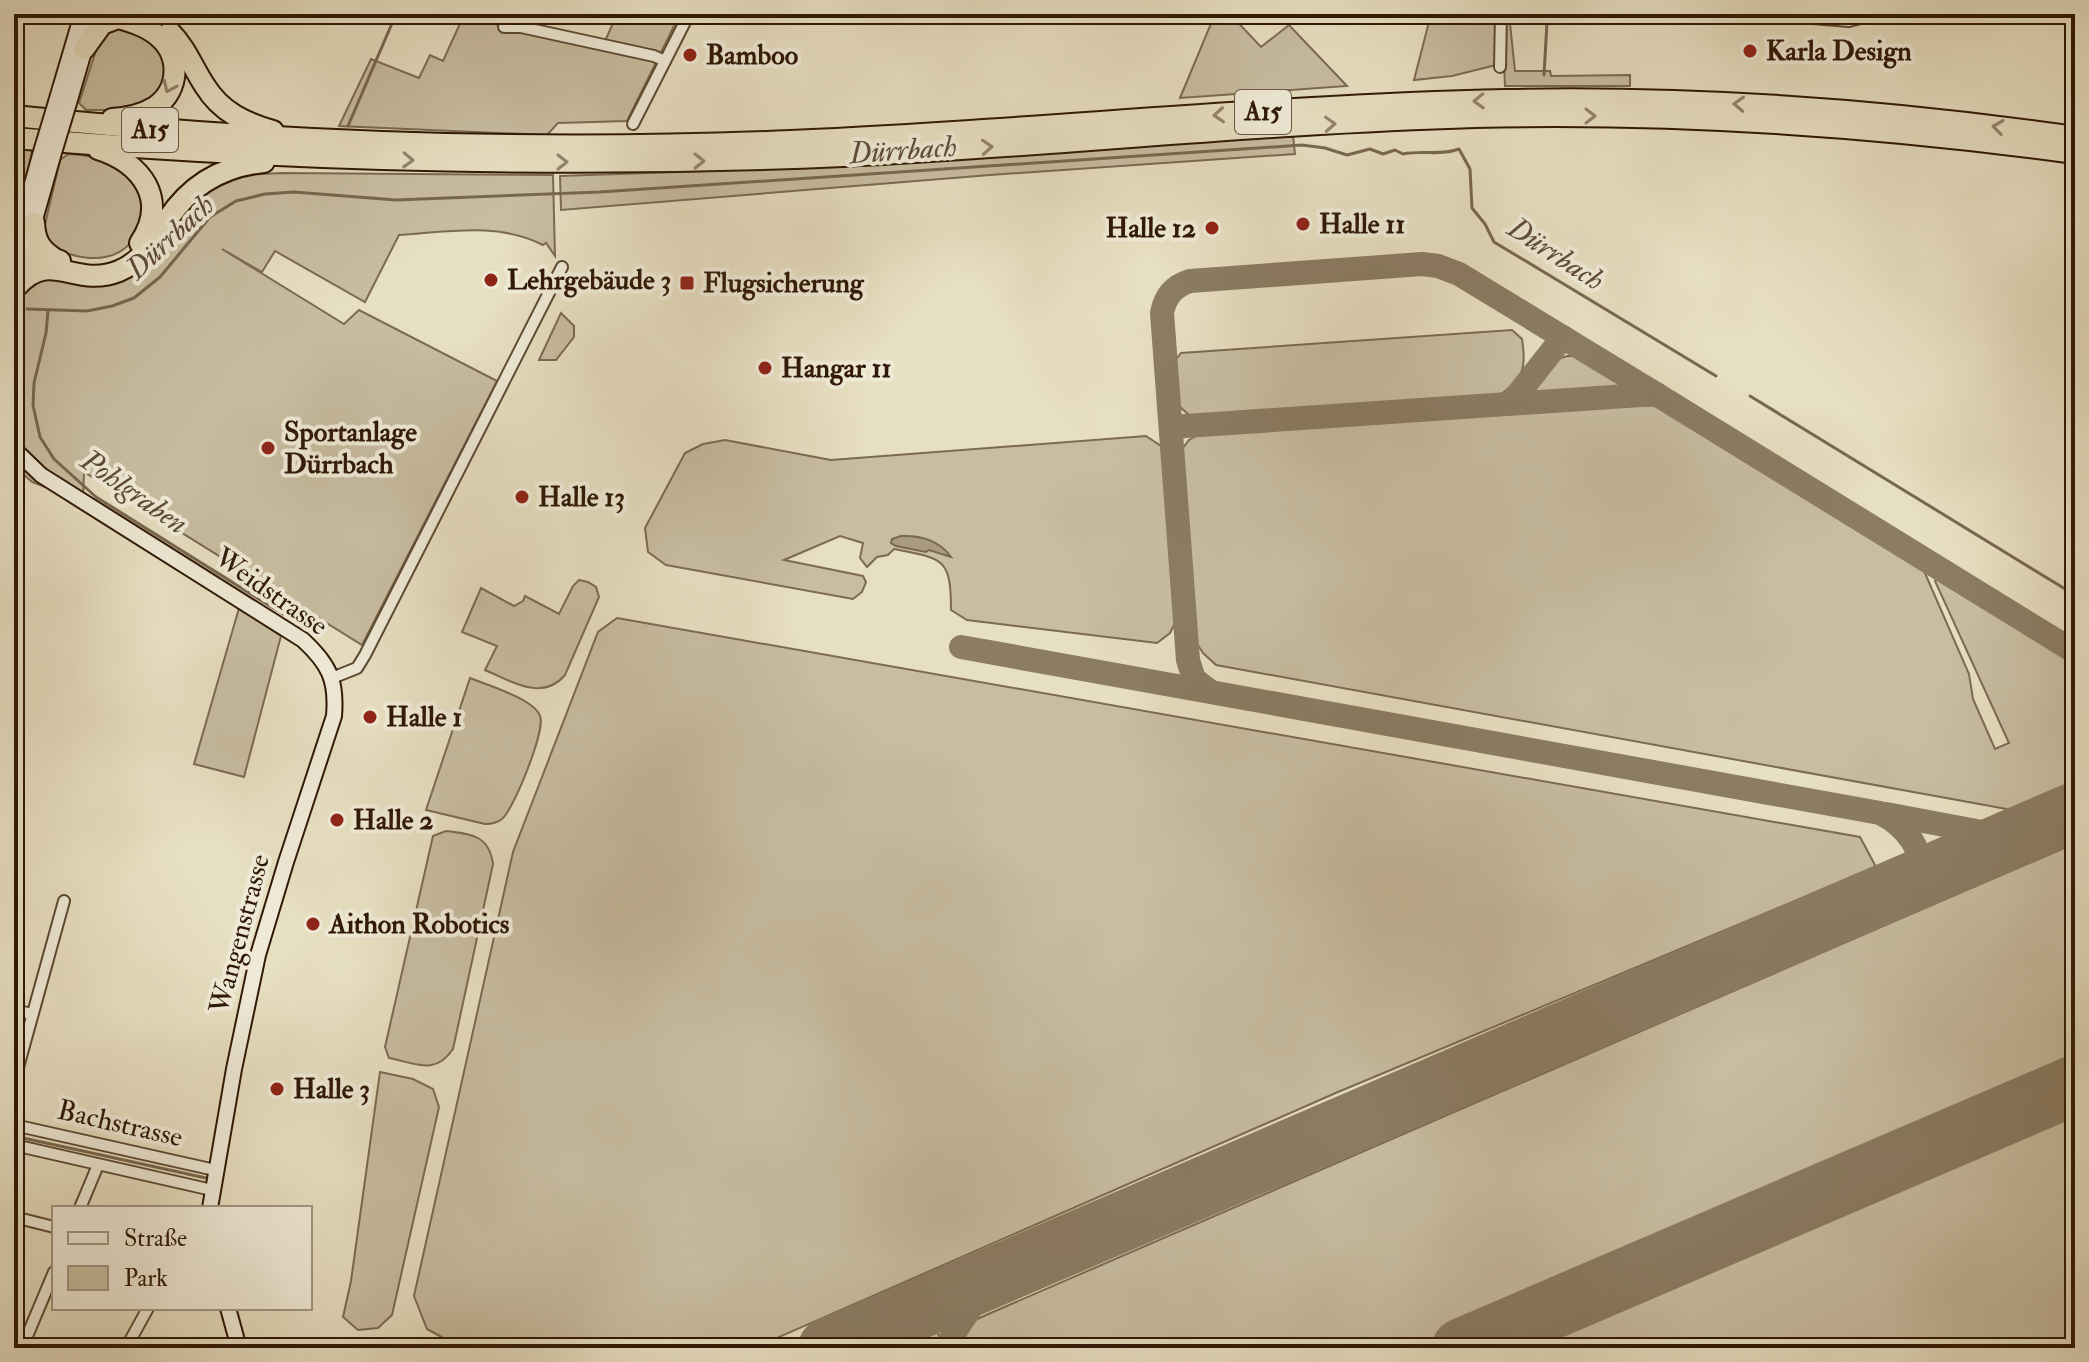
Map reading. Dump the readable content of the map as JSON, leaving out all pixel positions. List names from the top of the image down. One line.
{"streets":{"highway":["A15"],"main road":["Weidstrasse","Wangenstrasse"],"street":["Bachstrasse"]},"crossings":[["Weidstrasse","Wangenstrasse"],["Wangenstrasse","Bachstrasse"]],"water":["Dürrbach","Pohlgraben"],"places":{"other":["Karla Design","Bamboo","Halle 11","Halle 12","Lehrgebäude 3","Hangar 11","Sportanlage Dürrbach","Halle 13","Halle 1","Halle 2","Aithon Robotics","Halle 3"],"transit":["Flugsicherung"]},"legend":["Straße","Park"]}
